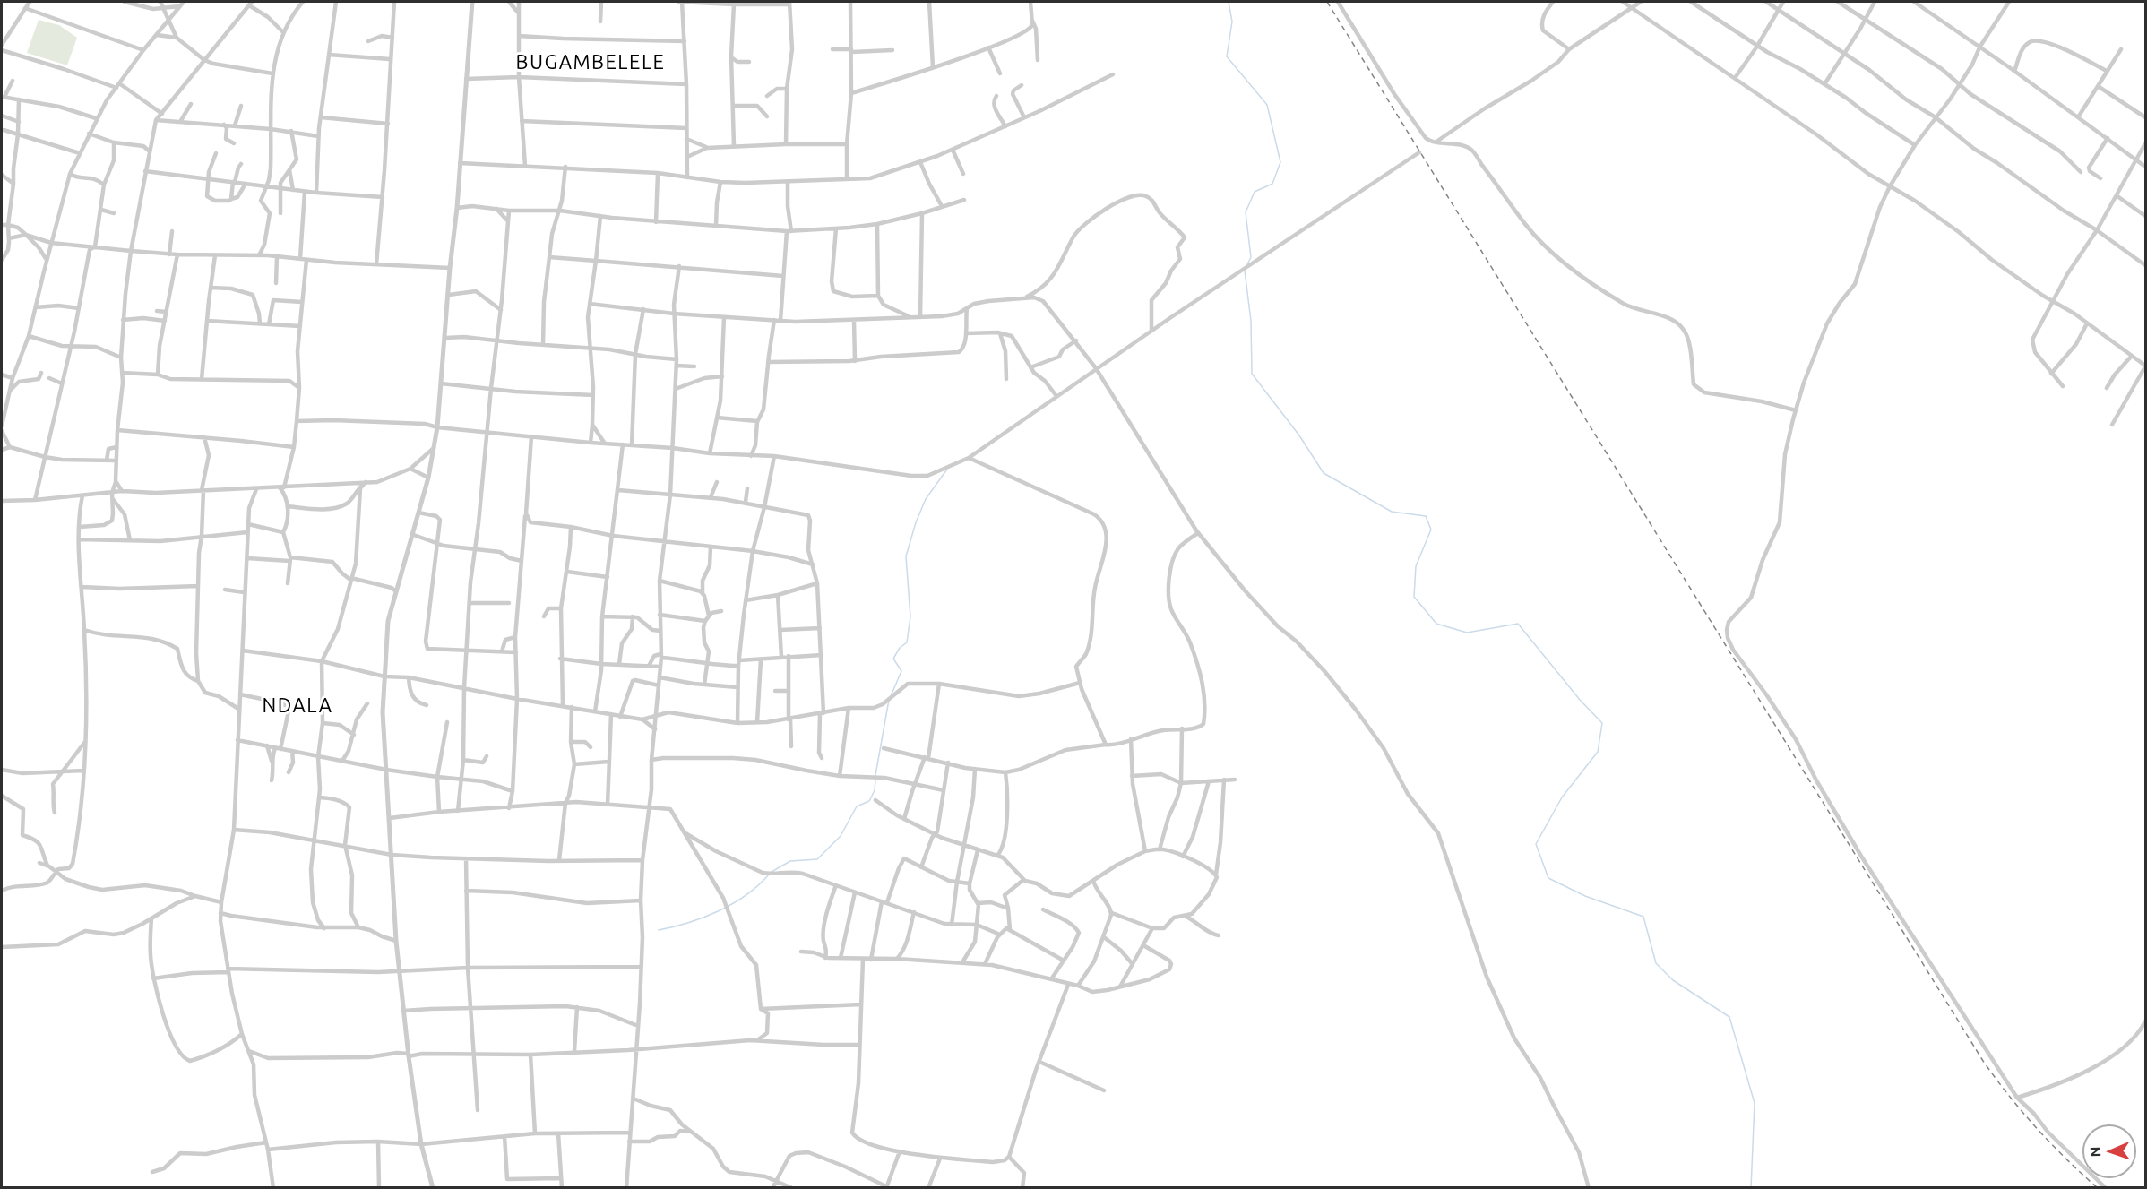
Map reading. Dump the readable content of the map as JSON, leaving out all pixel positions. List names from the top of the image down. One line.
{"districts":["BUGAMBELELE","NDALA"],"north":"left"}
